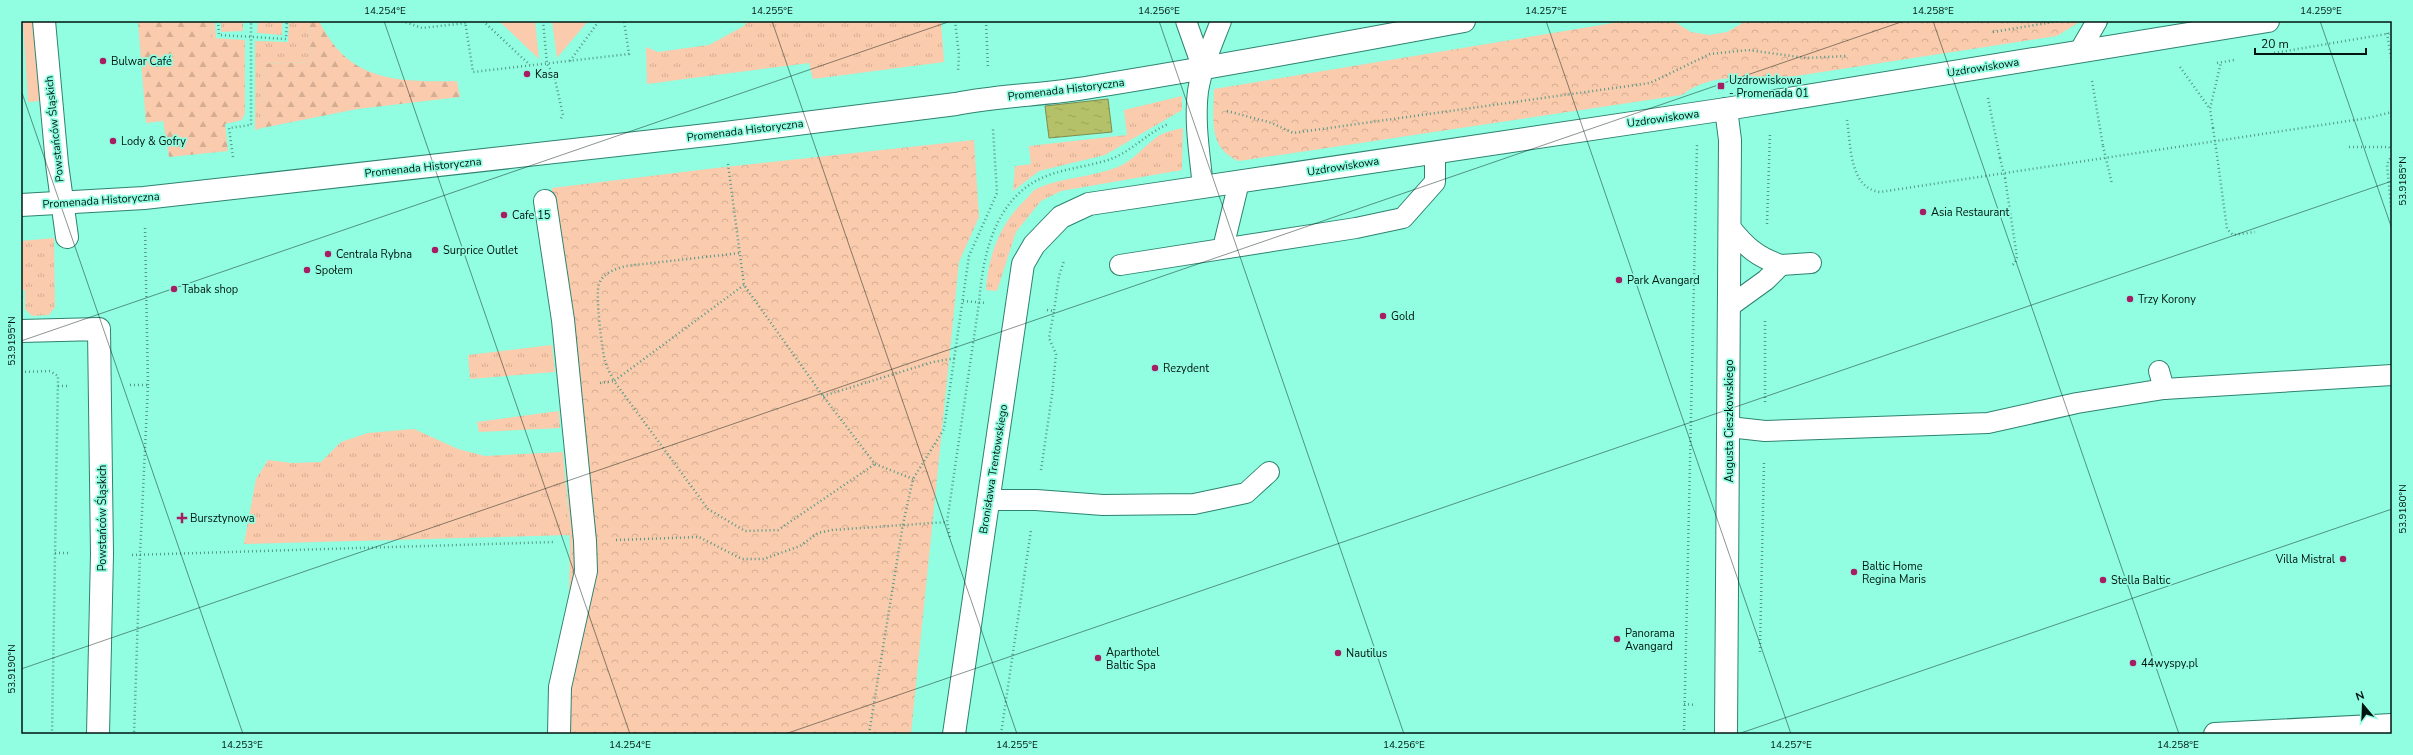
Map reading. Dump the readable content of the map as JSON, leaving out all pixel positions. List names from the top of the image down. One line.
{"streets":{"street":["Uzdrowiskowa","Promenada Historyczna","Powstańców Śląskich","Augusta Cieszkowskiego","Bronisława Trentowskiego"]},"crossings":[["Uzdrowiskowa","Augusta Cieszkowskiego"],["Uzdrowiskowa","Bronisława Trentowskiego"],["Promenada Historyczna","Powstańców Śląskich"]],"places":{"other":["Bulwar Café","Kasa","Lody & Gofry","Asia Restaurant","Cafe 15","Surprice Outlet","Centrala Rybna","Społem","Park Avangard","Tabak shop","Trzy Korony","Gold","Rezydent","Villa Mistral","Baltic Home Regina Maris","Stella Baltic","Panorama Avangard","Nautilus","Aparthotel Baltic Spa","44wyspy.pl"],"transit":["Uzdrowiskowa - Promenada 01"],"health":["Bursztynowa"]},"scale_bar":"20 m","north":"top","coordinates":["14.254°E","14.255°E","14.256°E","14.257°E","14.258°E","14.259°E","53.9185°N","53.9195°N","53.9180°N","53.9190°N","14.253°E"]}
